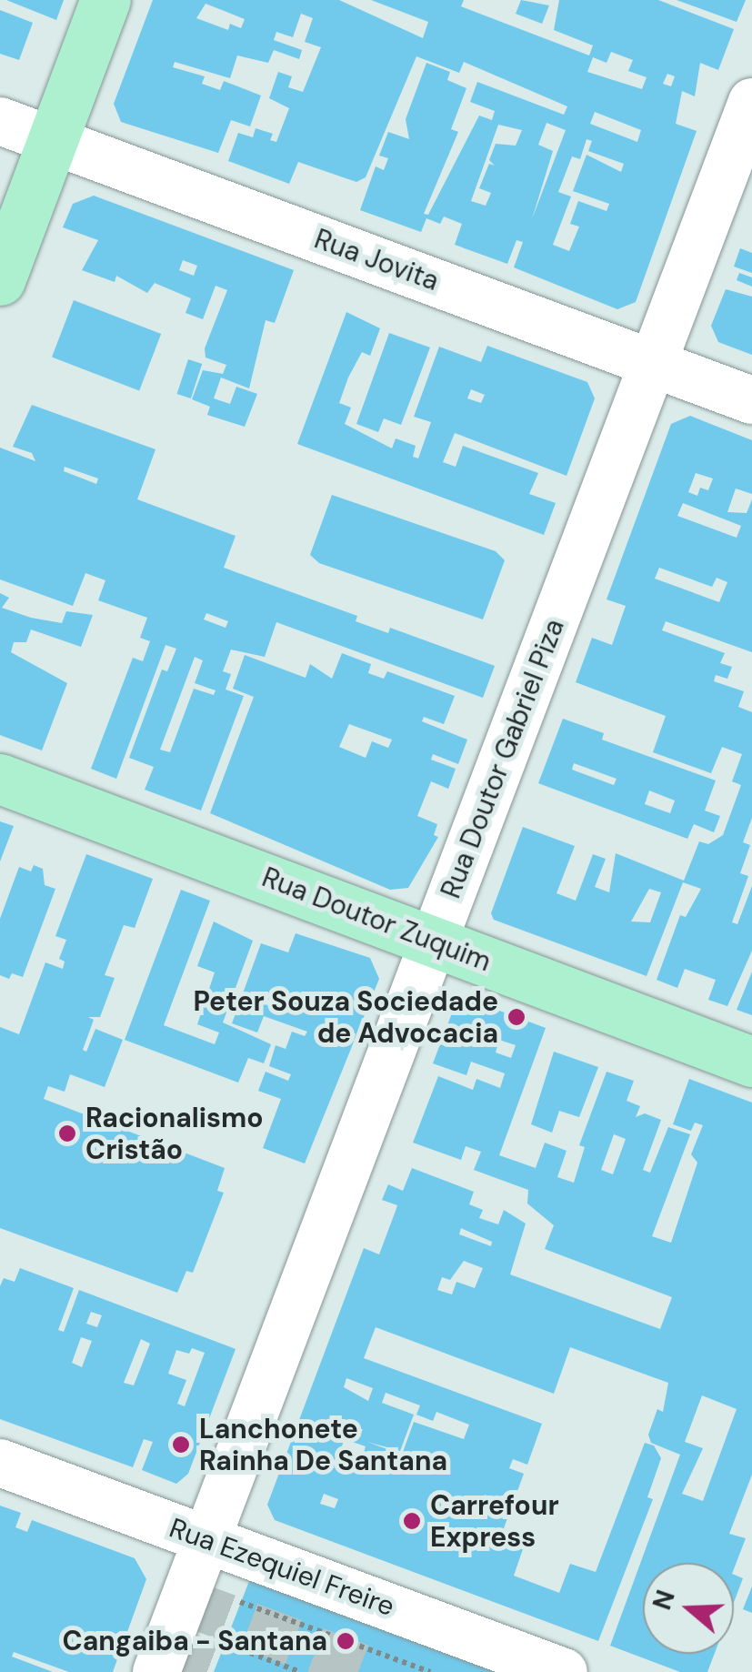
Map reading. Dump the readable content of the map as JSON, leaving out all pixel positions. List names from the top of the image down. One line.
{"streets":{"main road":["Rua Doutor Zuquim"],"street":["Rua Jovita","Rua Doutor Gabriel Piza","Rua Ezequiel Freire"]},"crossings":[["Rua Jovita","Rua Doutor Gabriel Piza"],["Rua Doutor Gabriel Piza","Rua Doutor Zuquim"],["Rua Doutor Gabriel Piza","Rua Ezequiel Freire"]],"places":["Peter Souza Sociedade de Advocacia","Racionalismo Cristão","Lanchonete Rainha De Santana","Carrefour Express","Cangaiba - Santana"],"north":"left"}
